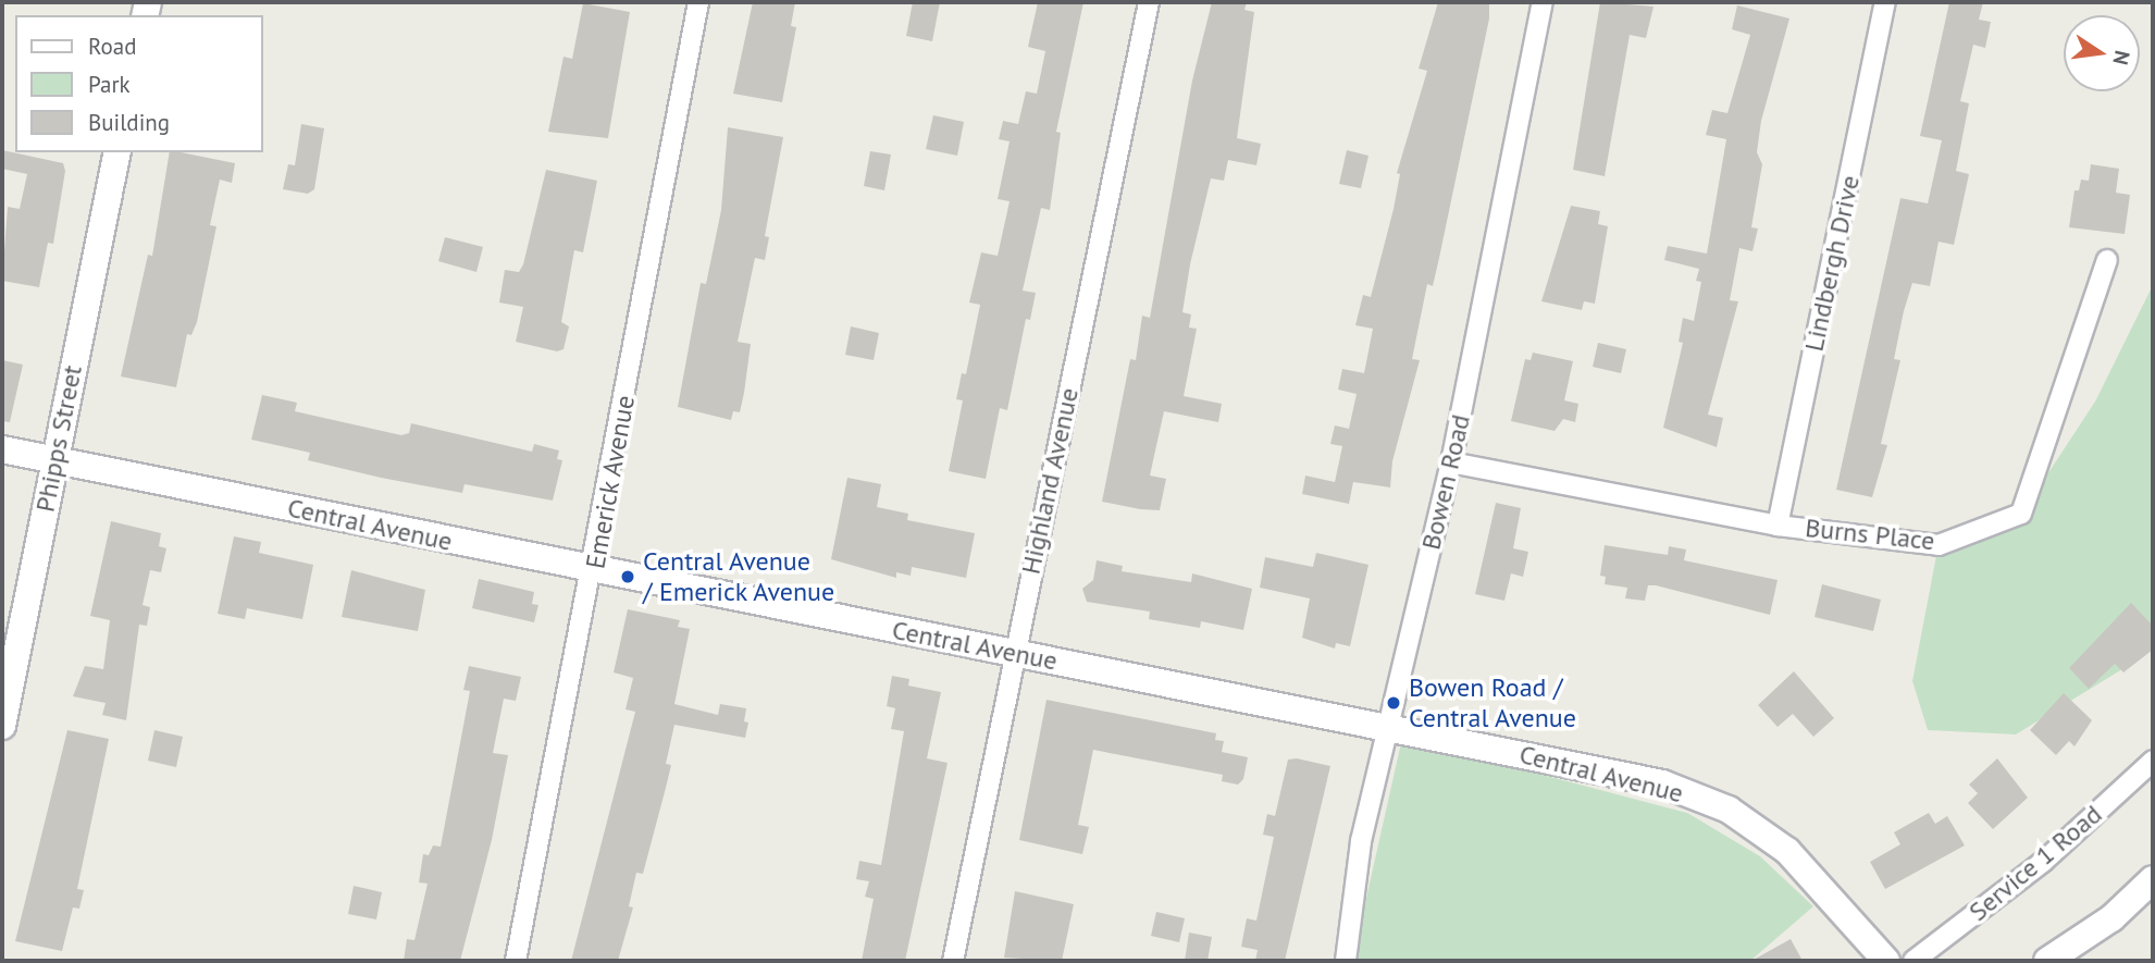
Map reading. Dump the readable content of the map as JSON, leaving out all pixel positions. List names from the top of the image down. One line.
{"streets":{"main road":["Phipps Street","Central Avenue"],"street":["Lindbergh Drive","Highland Avenue","Emerick Avenue","Bowen Road","Burns Place","Service 1 Road"]},"crossings":[["Lindbergh Drive","Burns Place"],["Phipps Street","Central Avenue"],["Highland Avenue","Central Avenue"],["Emerick Avenue","Central Avenue"],["Bowen Road","Central Avenue"],["Bowen Road","Burns Place"]],"places":["Central Avenue / Emerick Avenue","Bowen Road / Central Avenue"],"legend":["Road","Park","Building"],"north":"right"}
